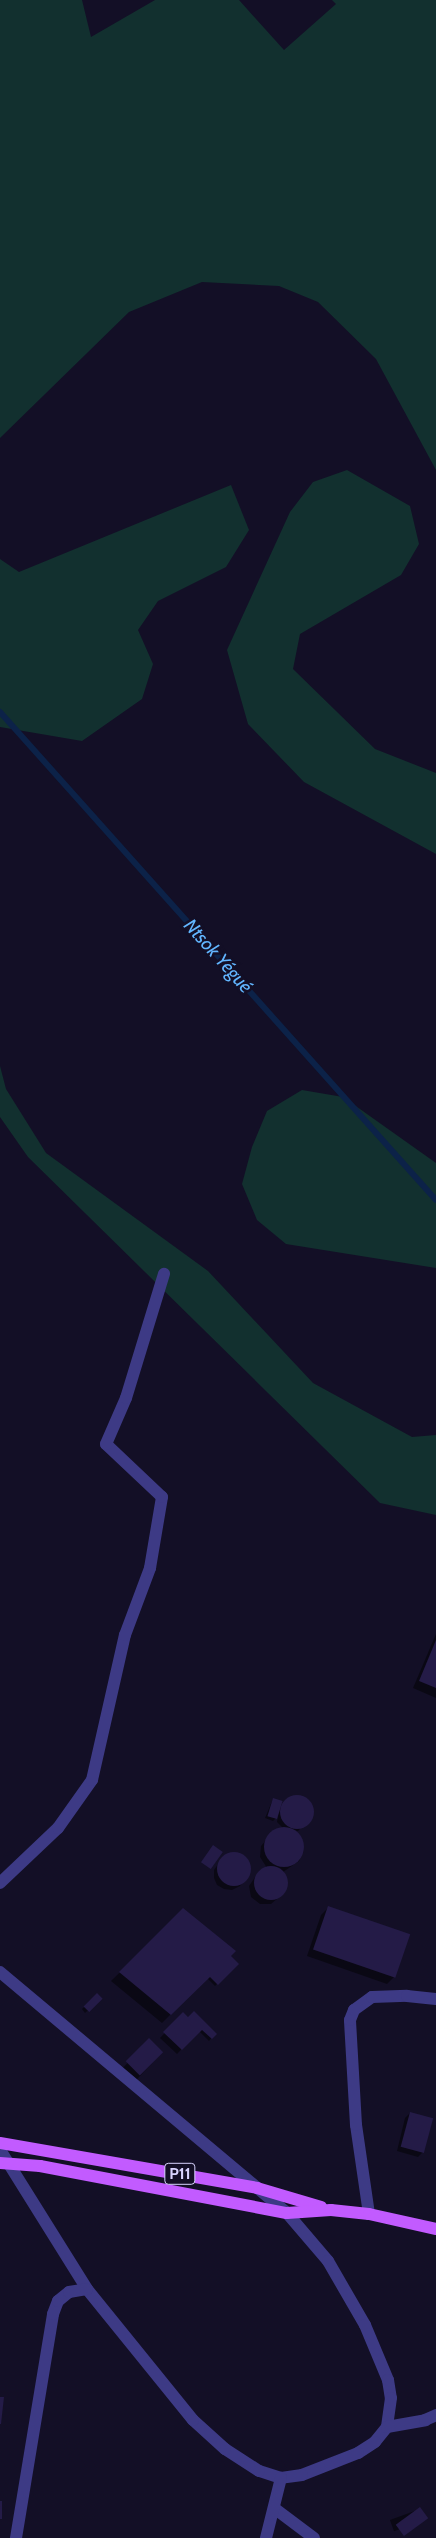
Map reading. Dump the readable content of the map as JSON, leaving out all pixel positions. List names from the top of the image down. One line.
{"streets":{"main road":["P11"]},"water":["Ntsok Yégué"]}
